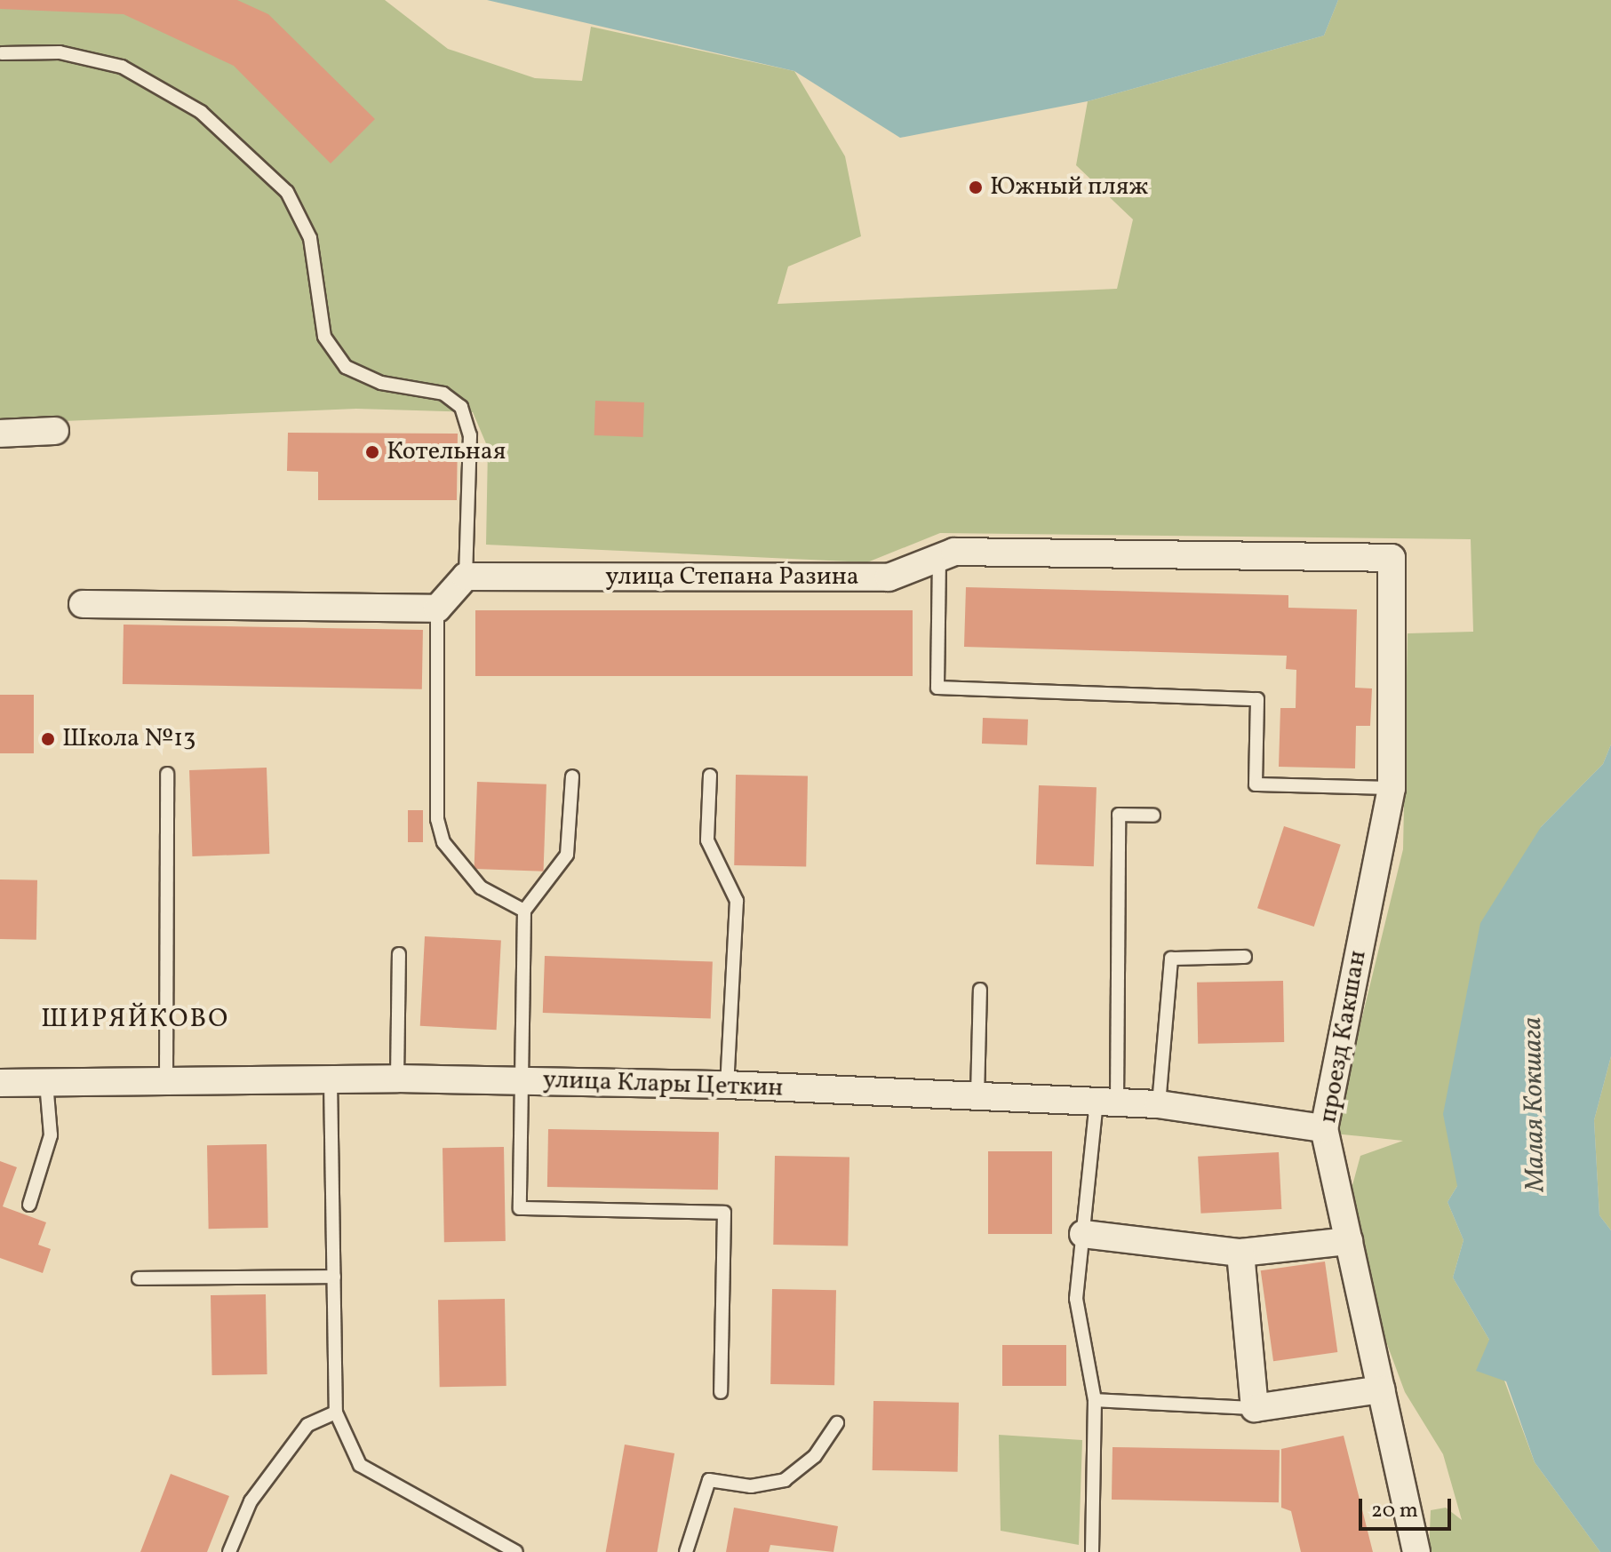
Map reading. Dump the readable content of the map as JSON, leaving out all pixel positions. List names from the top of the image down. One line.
{"streets":{"street":["улица Степана Разина","проезд Какшан","улица Клары Цеткин"]},"crossings":[["улица Степана Разина","проезд Какшан"],["проезд Какшан","улица Клары Цеткин"]],"districts":["ШИРЯЙКОВО"],"water":["Малая Кокшага"],"places":["Южный пляж","Котельная","Школа №13"],"scale_bar":"20 m"}
